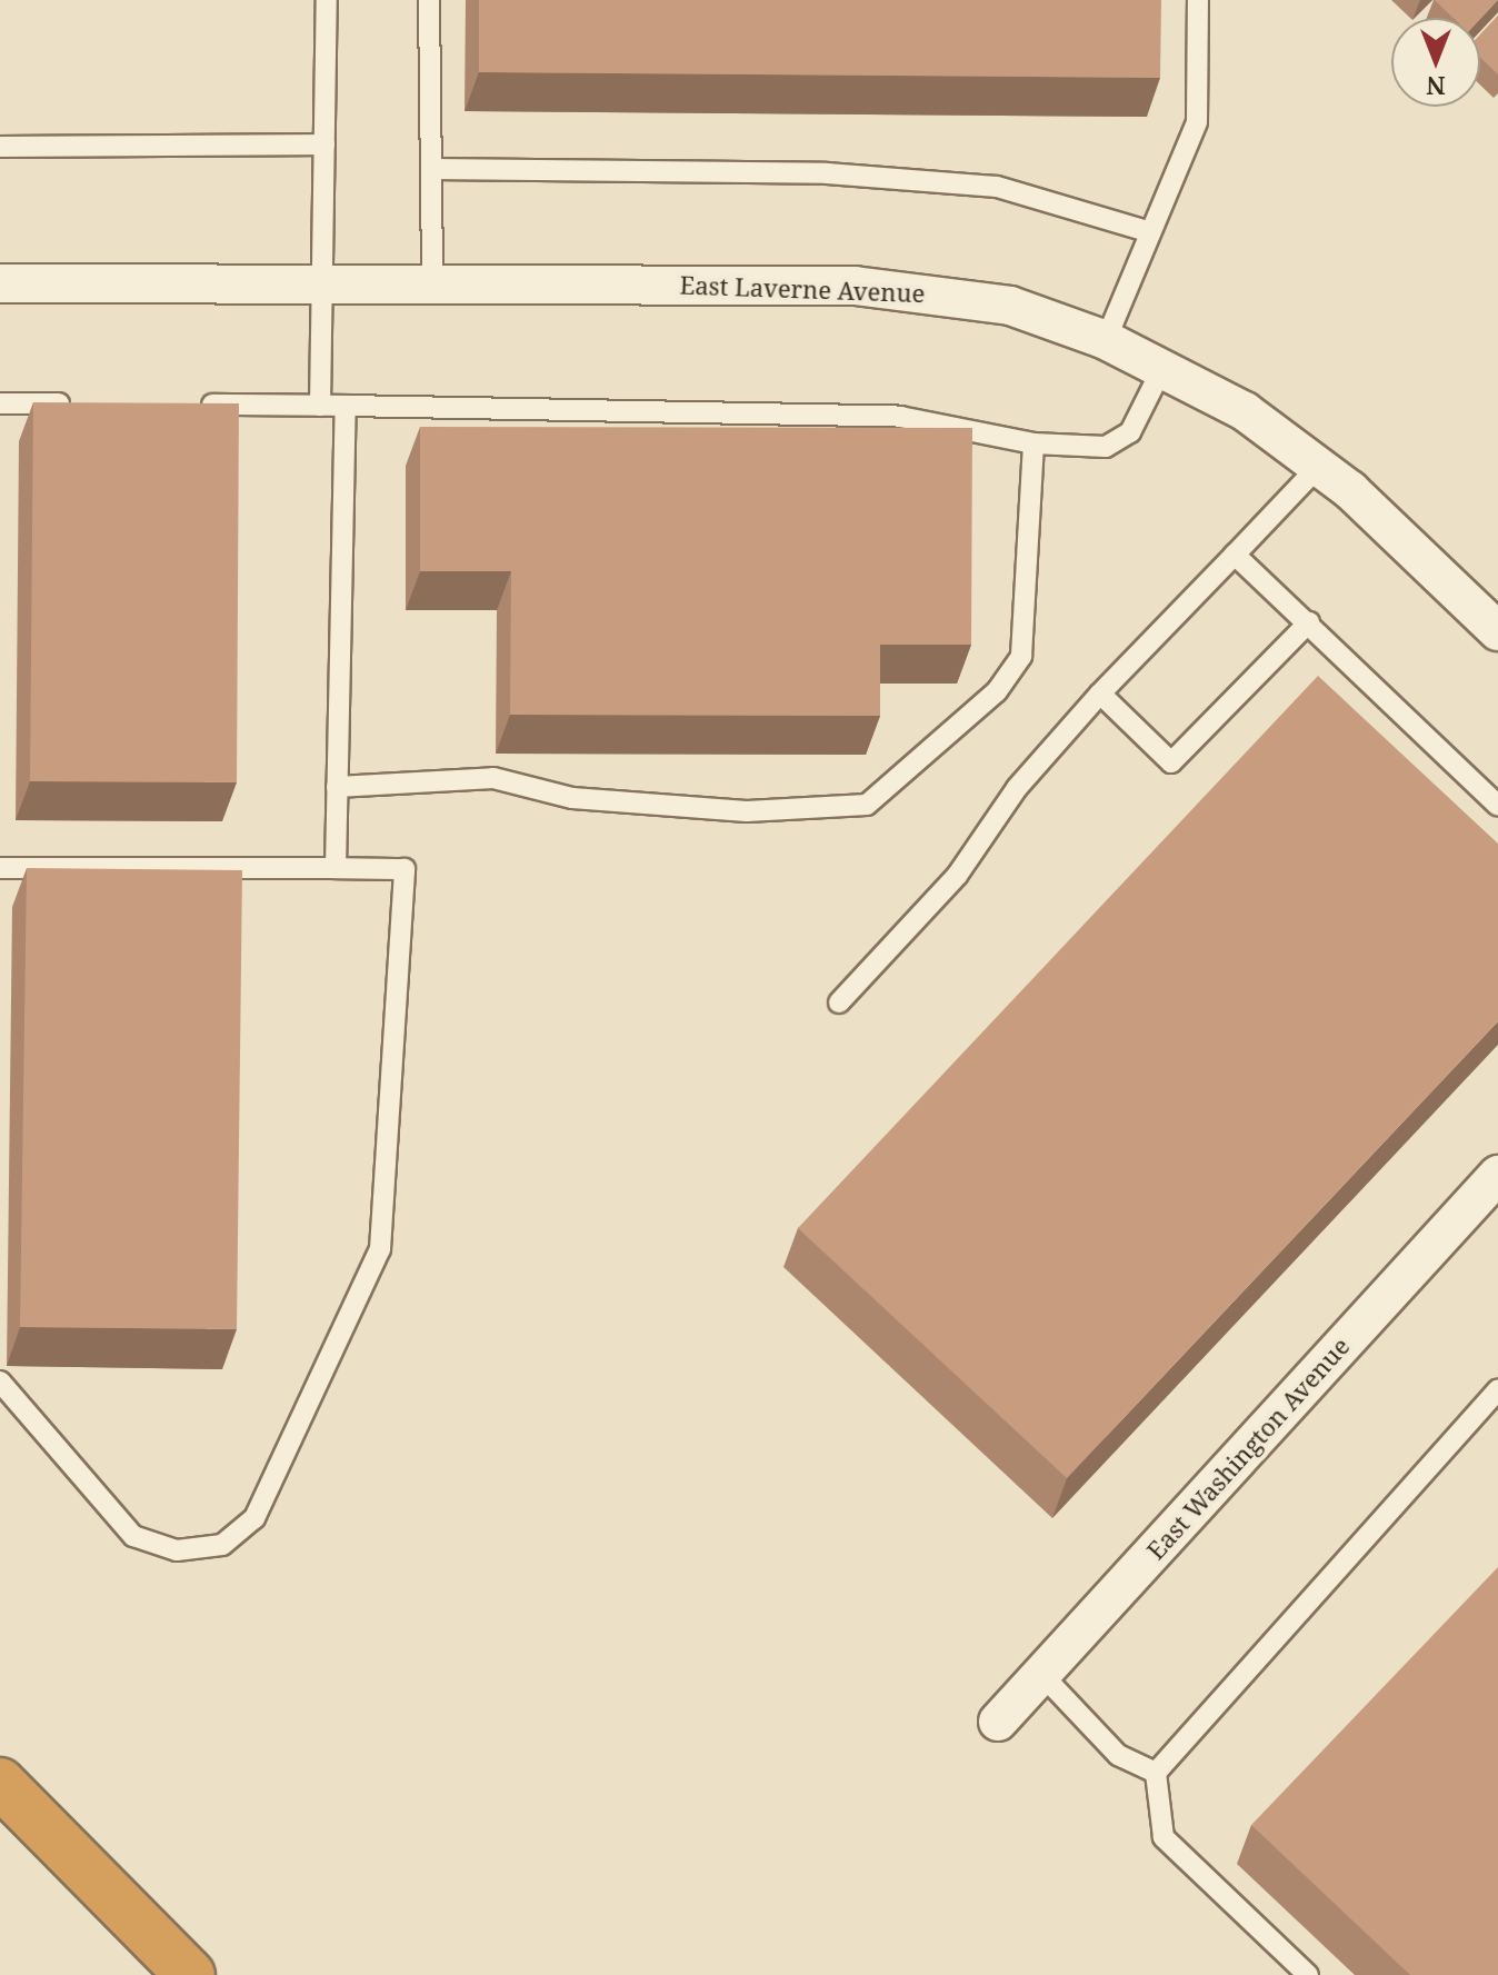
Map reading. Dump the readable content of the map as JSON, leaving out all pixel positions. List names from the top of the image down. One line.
{"streets":{"street":["East Laverne Avenue","East Washington Avenue"]},"north":"bottom"}
